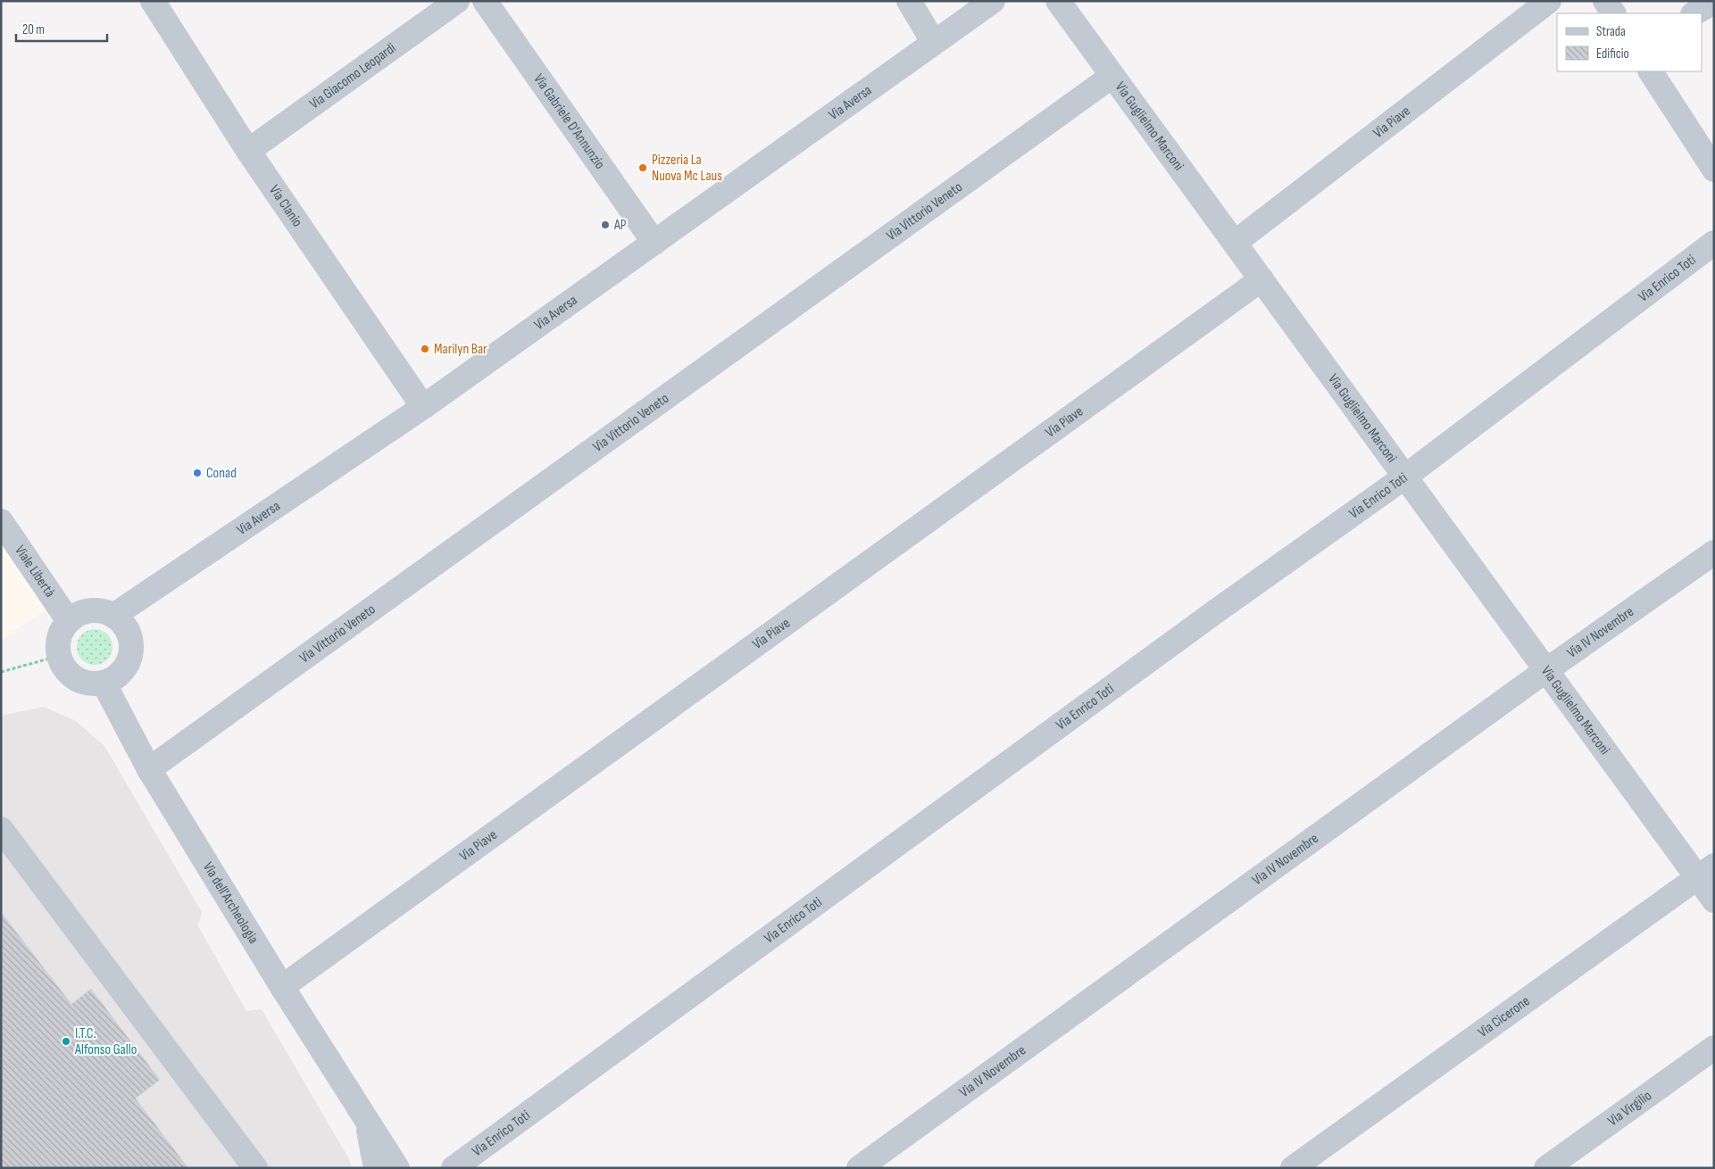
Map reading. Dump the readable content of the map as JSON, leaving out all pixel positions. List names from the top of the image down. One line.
{"streets":{"street":["Via Giacomo Leopardi","Via Aversa","Via Gabriele D'Annunzio","Via Piave","Via Guglielmo Marconi","Via Clanio","Via Vittorio Veneto","Via Enrico Toti","Viale Libertà","Via IV Novembre","Via dell'Archeologia","Via Cicerone","Via Virgilio"]},"crossings":[["Via Giacomo Leopardi","Via Clanio"],["Via Aversa","Via Gabriele D'Annunzio"],["Via Aversa","Via Clanio"],["Via Aversa","Viale Libertà"],["Via Aversa","Via dell'Archeologia"],["Via Piave","Via Guglielmo Marconi"],["Via Piave","Via dell'Archeologia"],["Via Guglielmo Marconi","Via Vittorio Veneto"],["Via Guglielmo Marconi","Via Enrico Toti"],["Via Guglielmo Marconi","Via IV Novembre"],["Via Guglielmo Marconi","Via Cicerone"],["Via Vittorio Veneto","Via dell'Archeologia"],["Viale Libertà","Via dell'Archeologia"]],"places":["Pizzeria La Nuova Mc Laus","AP","Marilyn Bar","Conad","I.T.C. Alfonso Gallo"],"legend":["Strada","Edificio"],"scale_bar":"20 m"}
